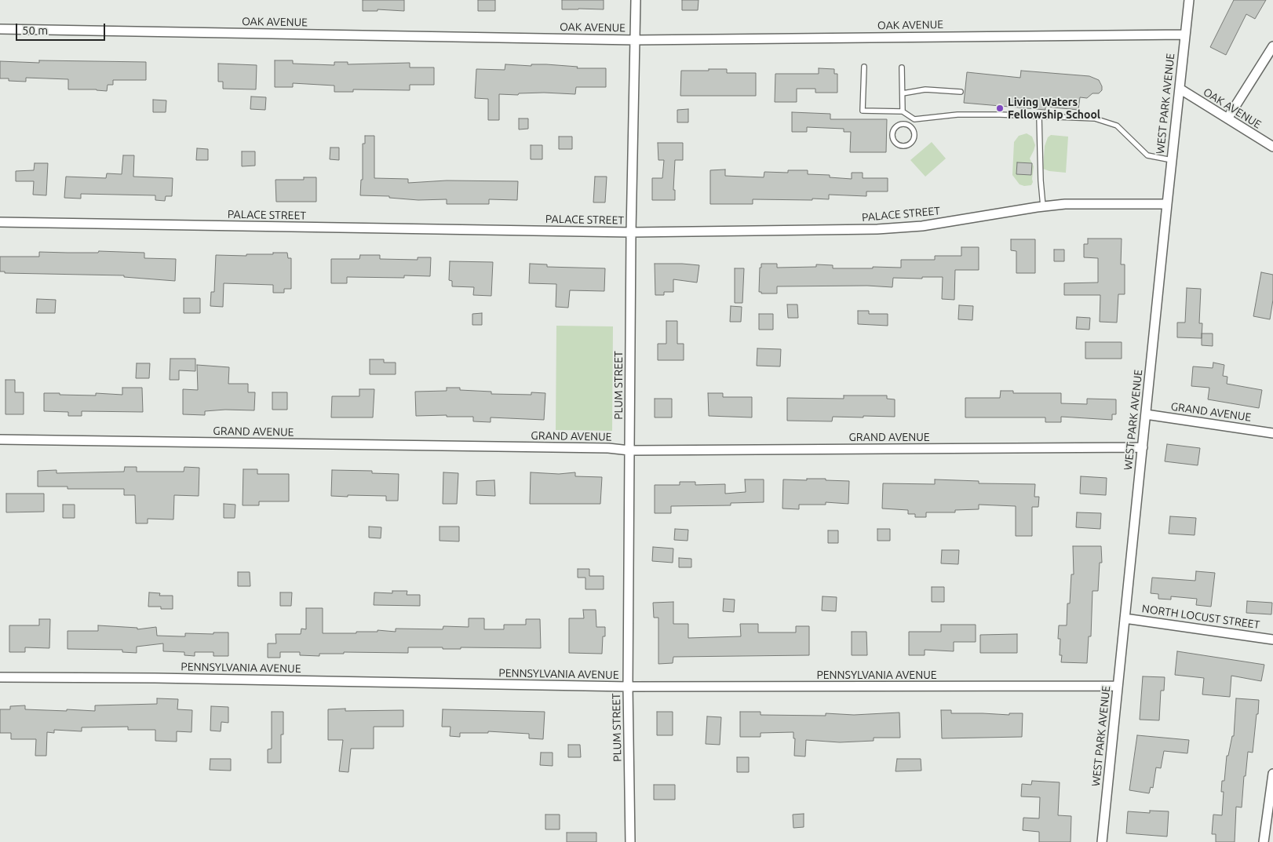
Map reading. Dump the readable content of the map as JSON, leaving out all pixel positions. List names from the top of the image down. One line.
{"streets":{"street":["OAK AVENUE","WEST PARK AVENUE","PALACE STREET","PLUM STREET","GRAND AVENUE","NORTH LOCUST STREET","PENNSYLVANIA AVENUE"]},"crossings":[["OAK AVENUE","WEST PARK AVENUE"],["OAK AVENUE","PLUM STREET"],["WEST PARK AVENUE","PALACE STREET"],["WEST PARK AVENUE","GRAND AVENUE"],["WEST PARK AVENUE","NORTH LOCUST STREET"],["WEST PARK AVENUE","PENNSYLVANIA AVENUE"],["PALACE STREET","PLUM STREET"],["PLUM STREET","GRAND AVENUE"],["PLUM STREET","PENNSYLVANIA AVENUE"]],"places":["Living Waters Fellowship School"],"scale_bar":"50 m"}
